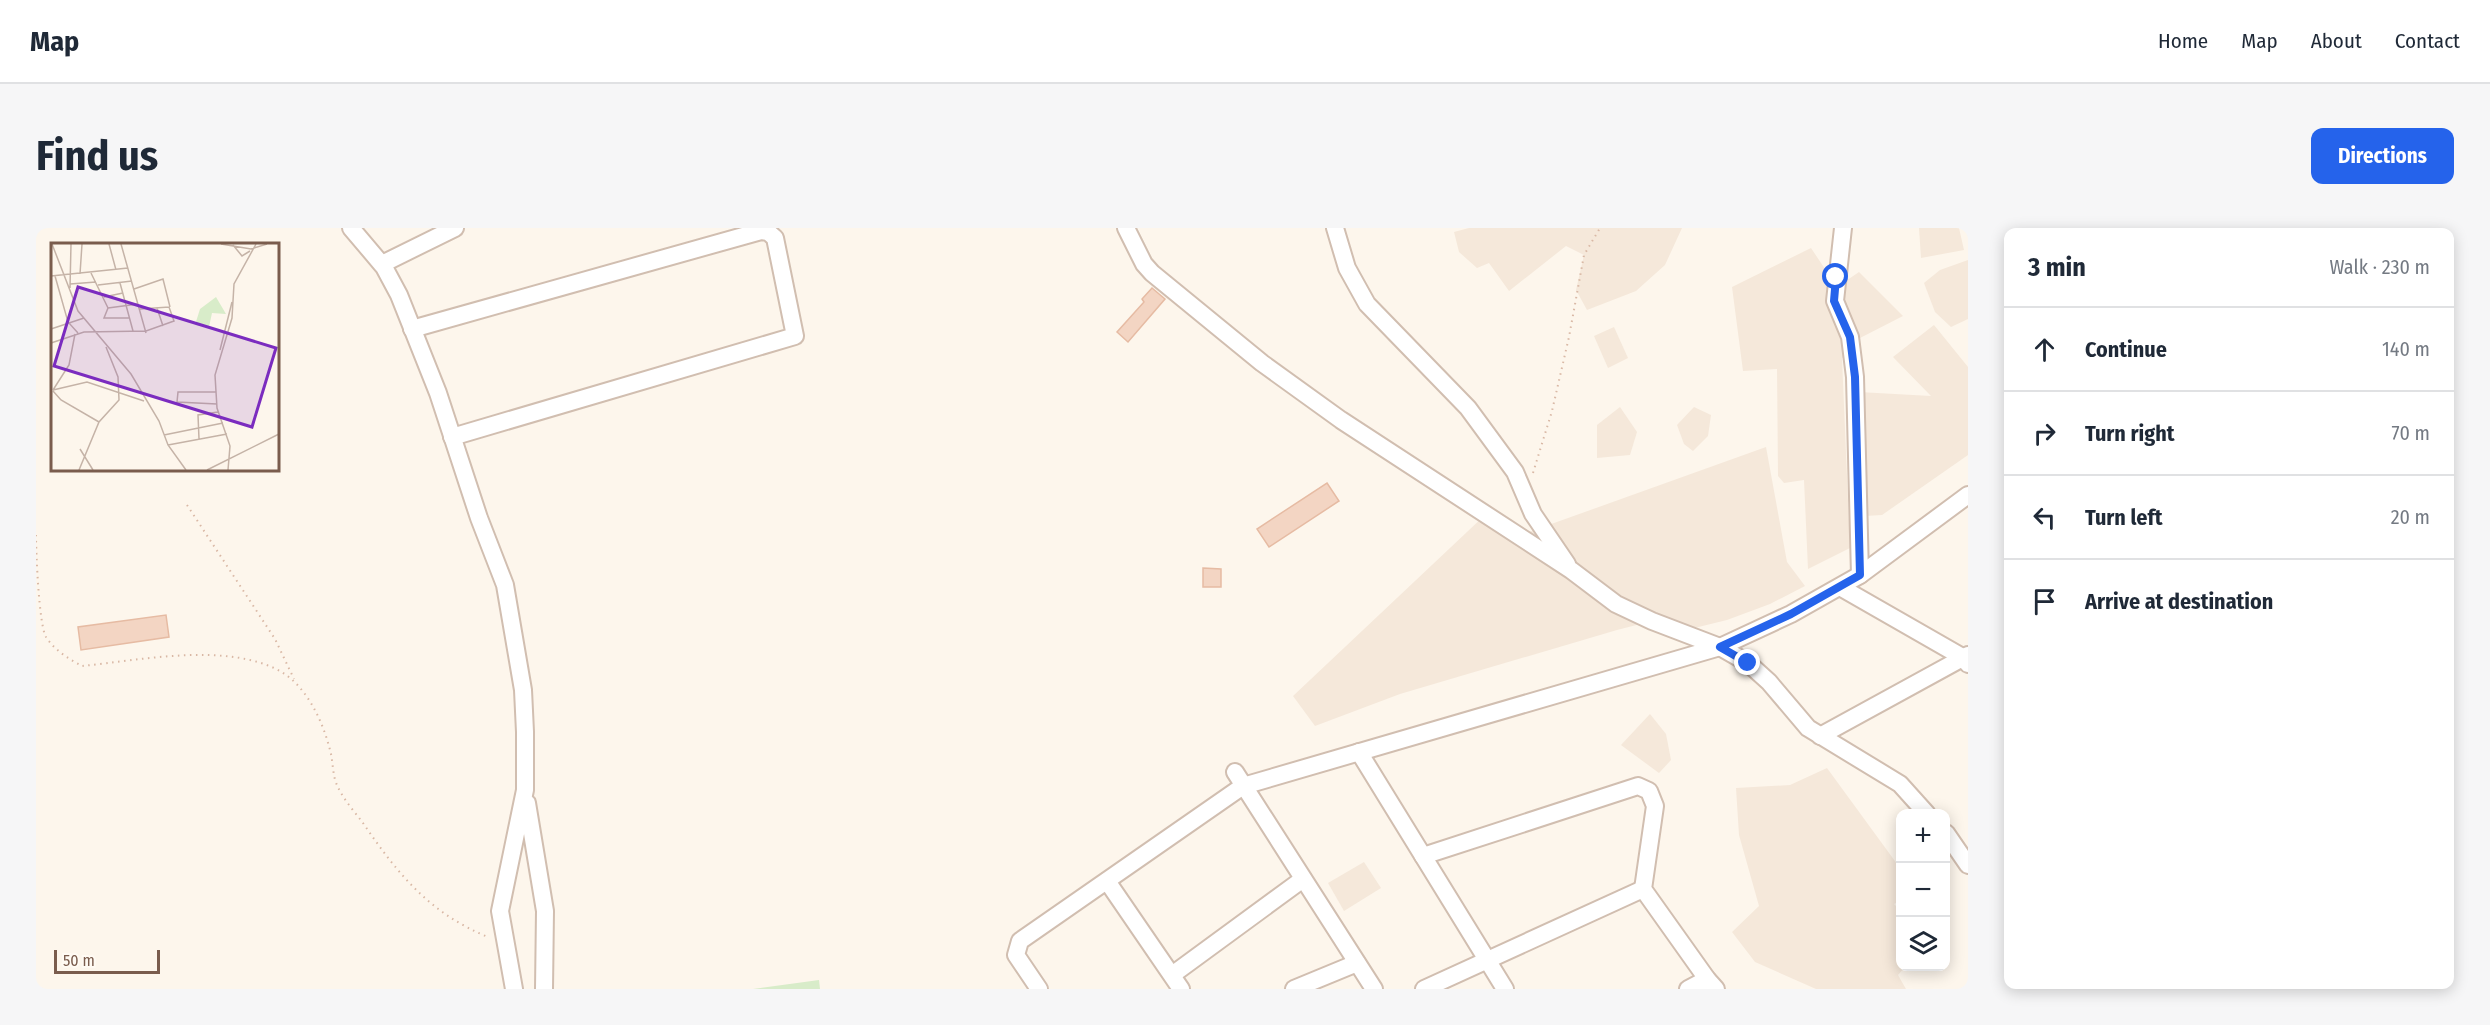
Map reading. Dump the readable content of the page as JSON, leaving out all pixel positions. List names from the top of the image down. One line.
{"scale_bar":"50 m","page":{"header":"Map","nav":["Home","Map","About","Contact"],"buttons":"Directions","title":"Find us","heading":["3 min","Walk · 230 m"],"list":[["Continue","140 m"],["Turn right","70 m"],["Turn left","20 m"],"Arrive at destination"],"map_buttons":["+","−"],"scale":"50 m"}}
